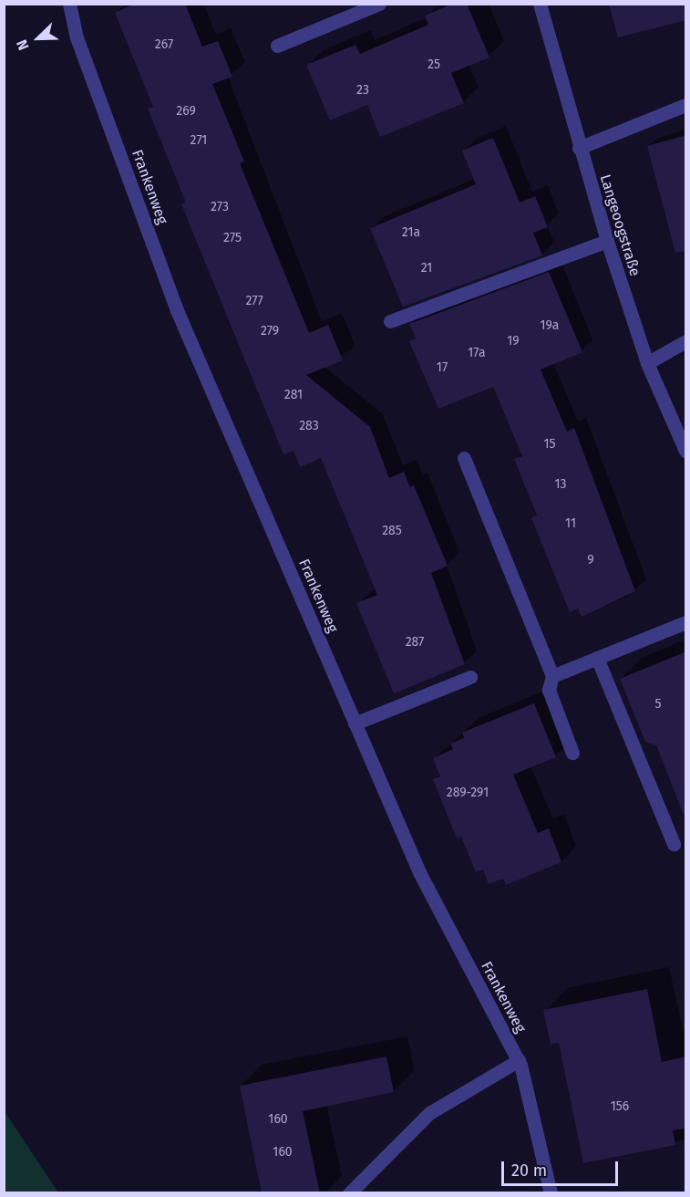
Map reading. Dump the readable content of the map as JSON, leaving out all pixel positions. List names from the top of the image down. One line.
{"streets":{"street":["Frankenweg","Langeoogstraße"]},"house_numbers":["267","25","23","269","271","273","21a","275","21","277","19a","279","19","17a","17","281","283","15","13","11","285","9","287","5","289-291","156","160","160"],"scale_bar":"20 m","north":"bottom left"}
